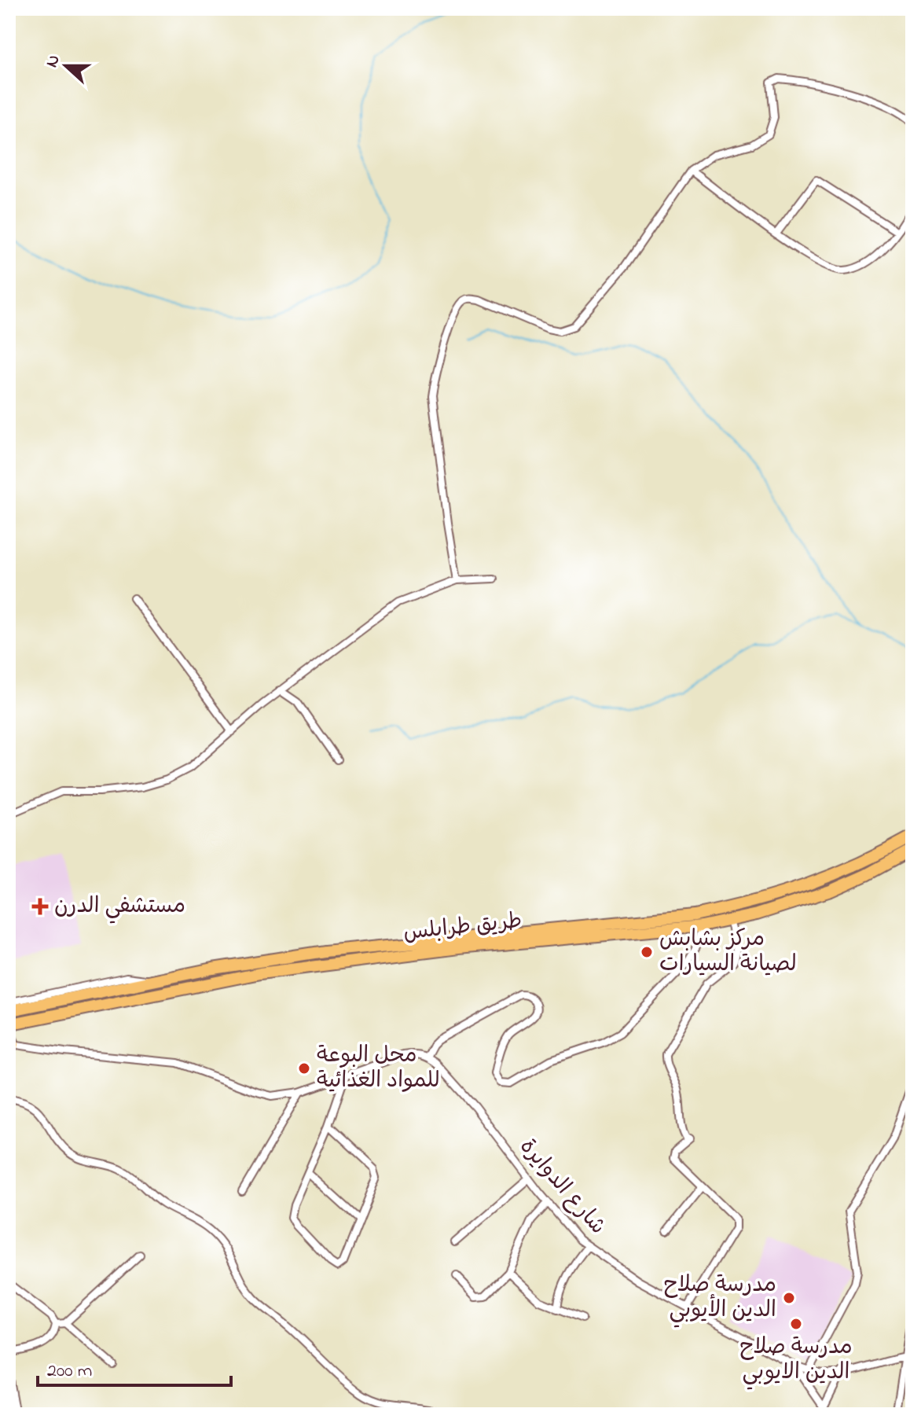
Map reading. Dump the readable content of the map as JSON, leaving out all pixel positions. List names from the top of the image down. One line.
{"streets":{"highway":["طريق طرابلس"],"street":["شارع الدوايرة"]},"places":{"health":["مستشفي الدرن"],"other":["مركز بشابش لصيانة السيارات","محل البوعة للمواد الغذائية","مدرسة صلاح الدين الأيوبي","مدرسة صلاح الدين الايوبي"]},"scale_bar":"200 m","north":"left"}
